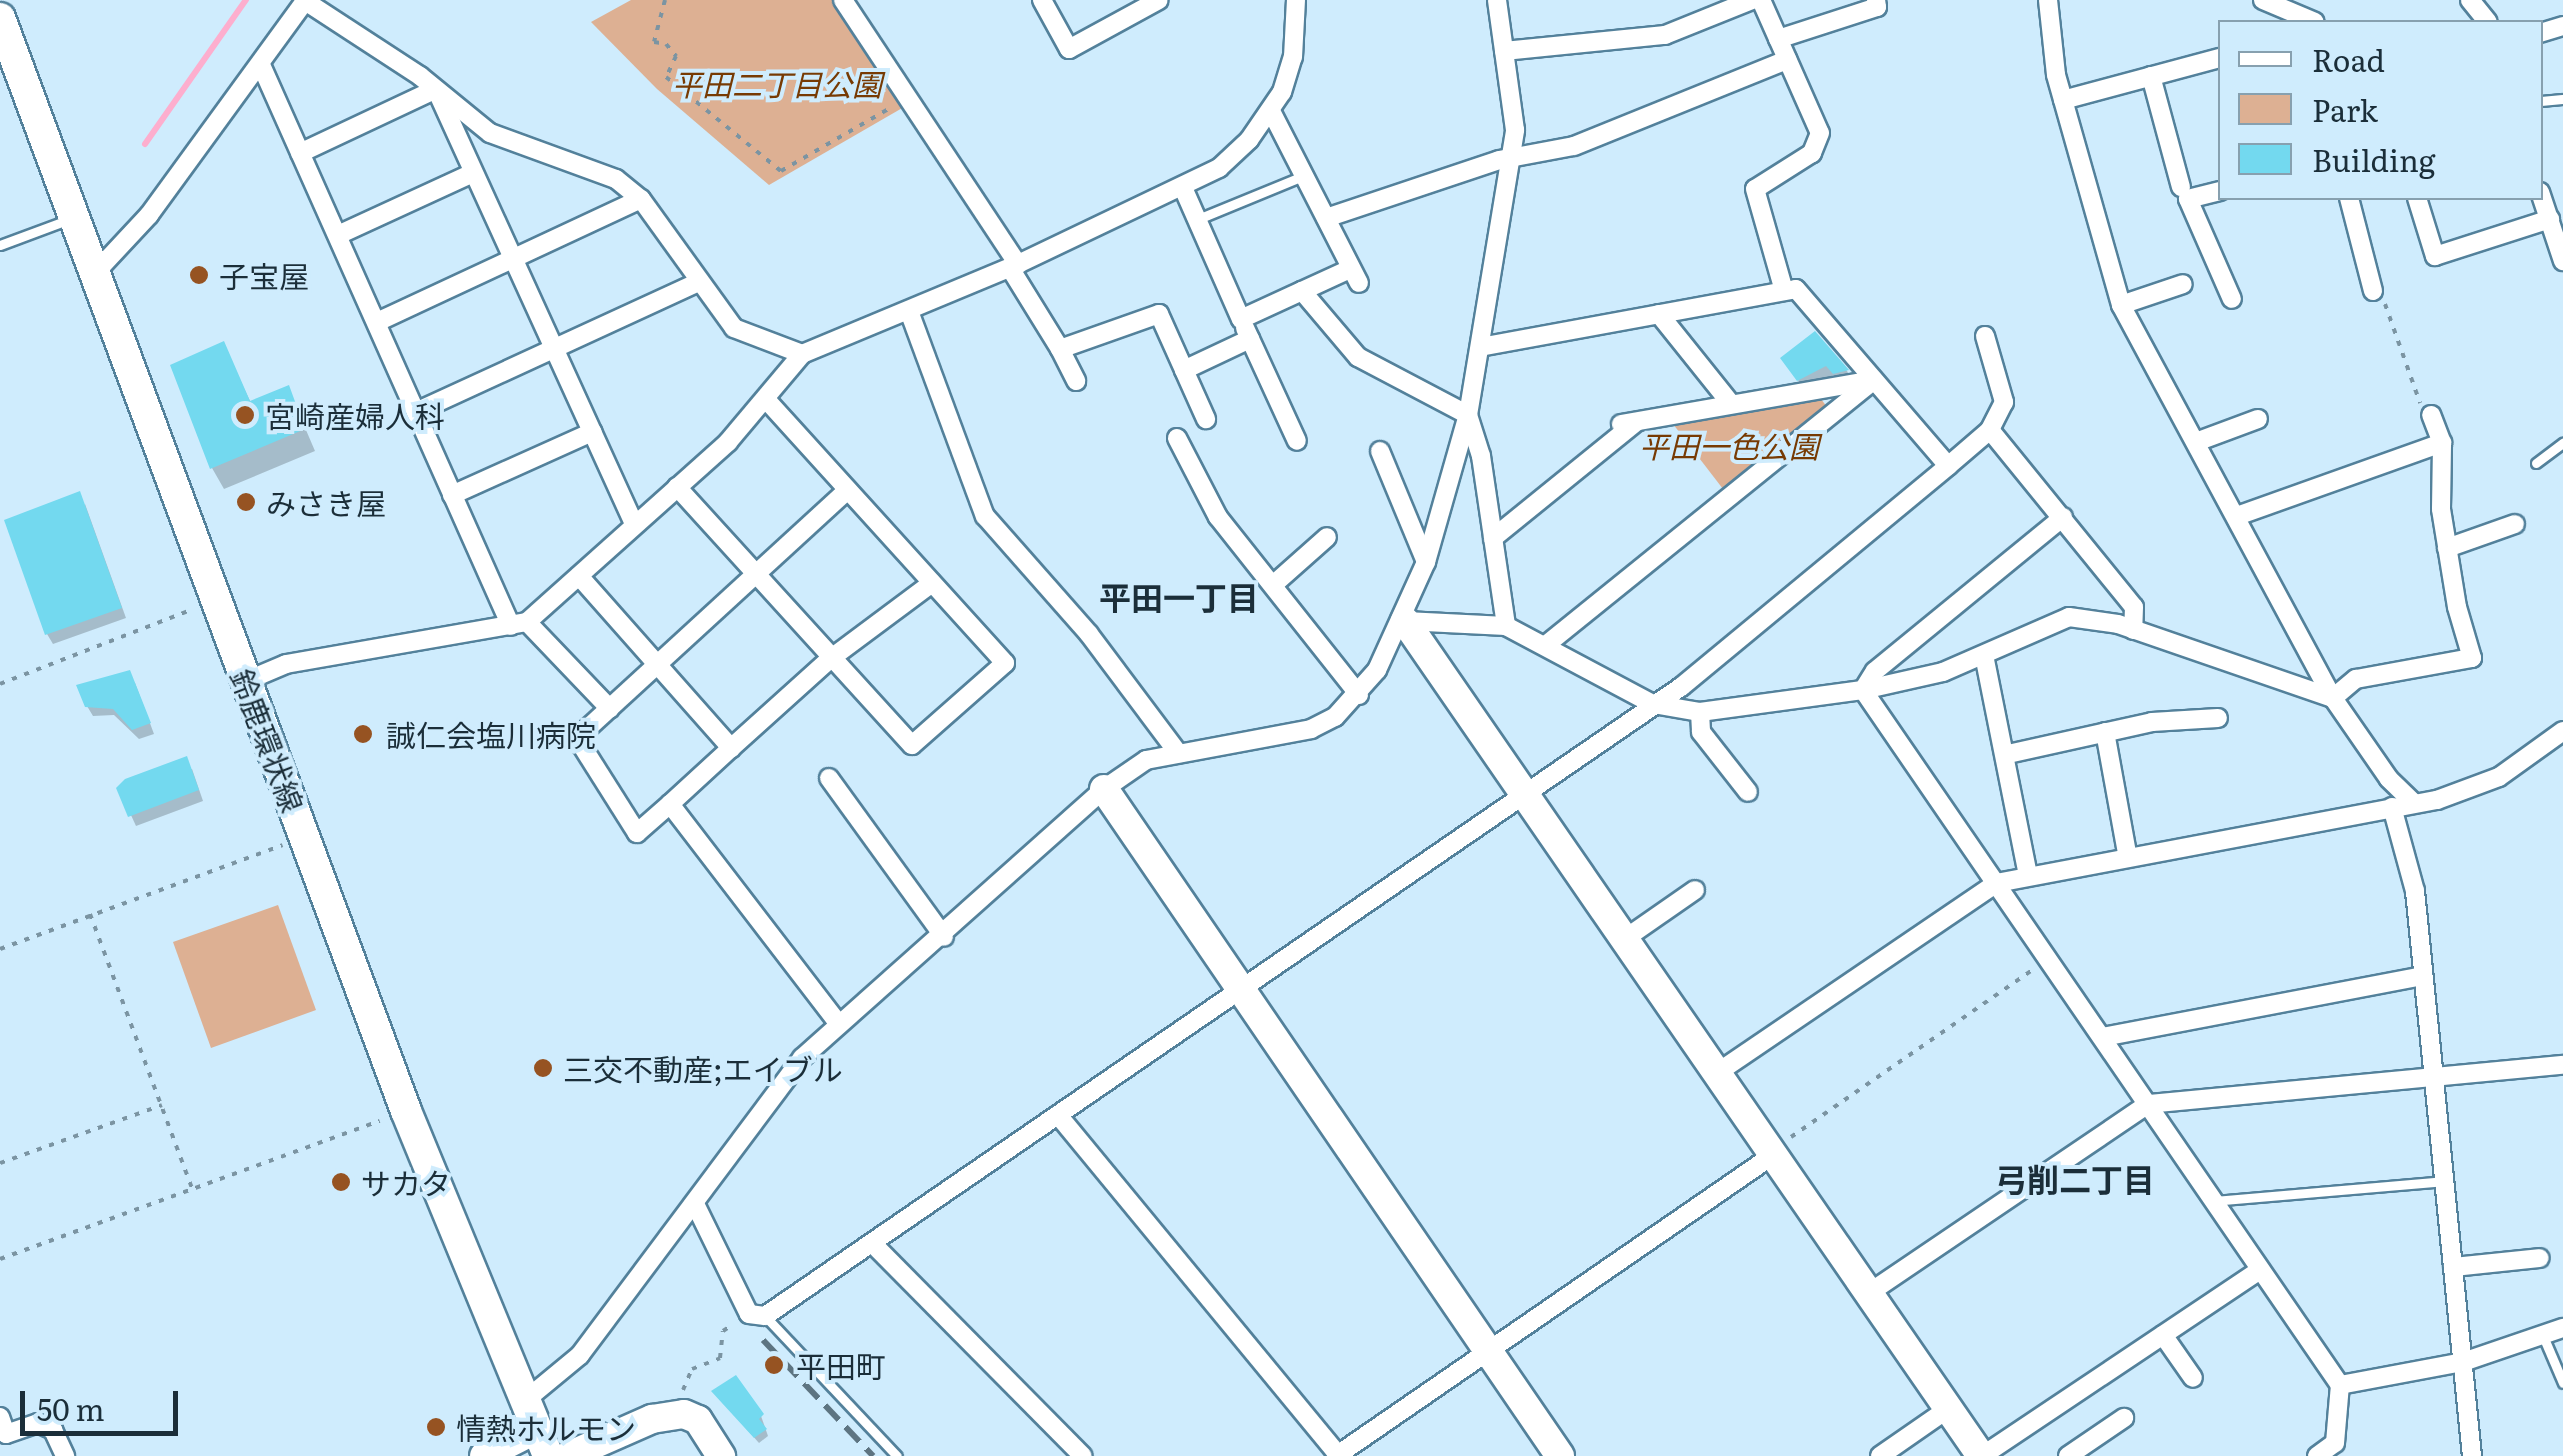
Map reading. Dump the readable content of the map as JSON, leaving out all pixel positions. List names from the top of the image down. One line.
{"streets":{"main road":["鈴鹿環状線"]},"districts":["平田一丁目","弓削二丁目"],"parks":["平田二丁目公園","平田一色公園"],"places":["子宝屋","宮崎産婦人科","みさき屋","誠仁会塩川病院","三交不動産;エイブル","サカタ","平田町","情熱ホルモン"],"legend":["Road","Park","Building"],"scale_bar":"50 m"}
